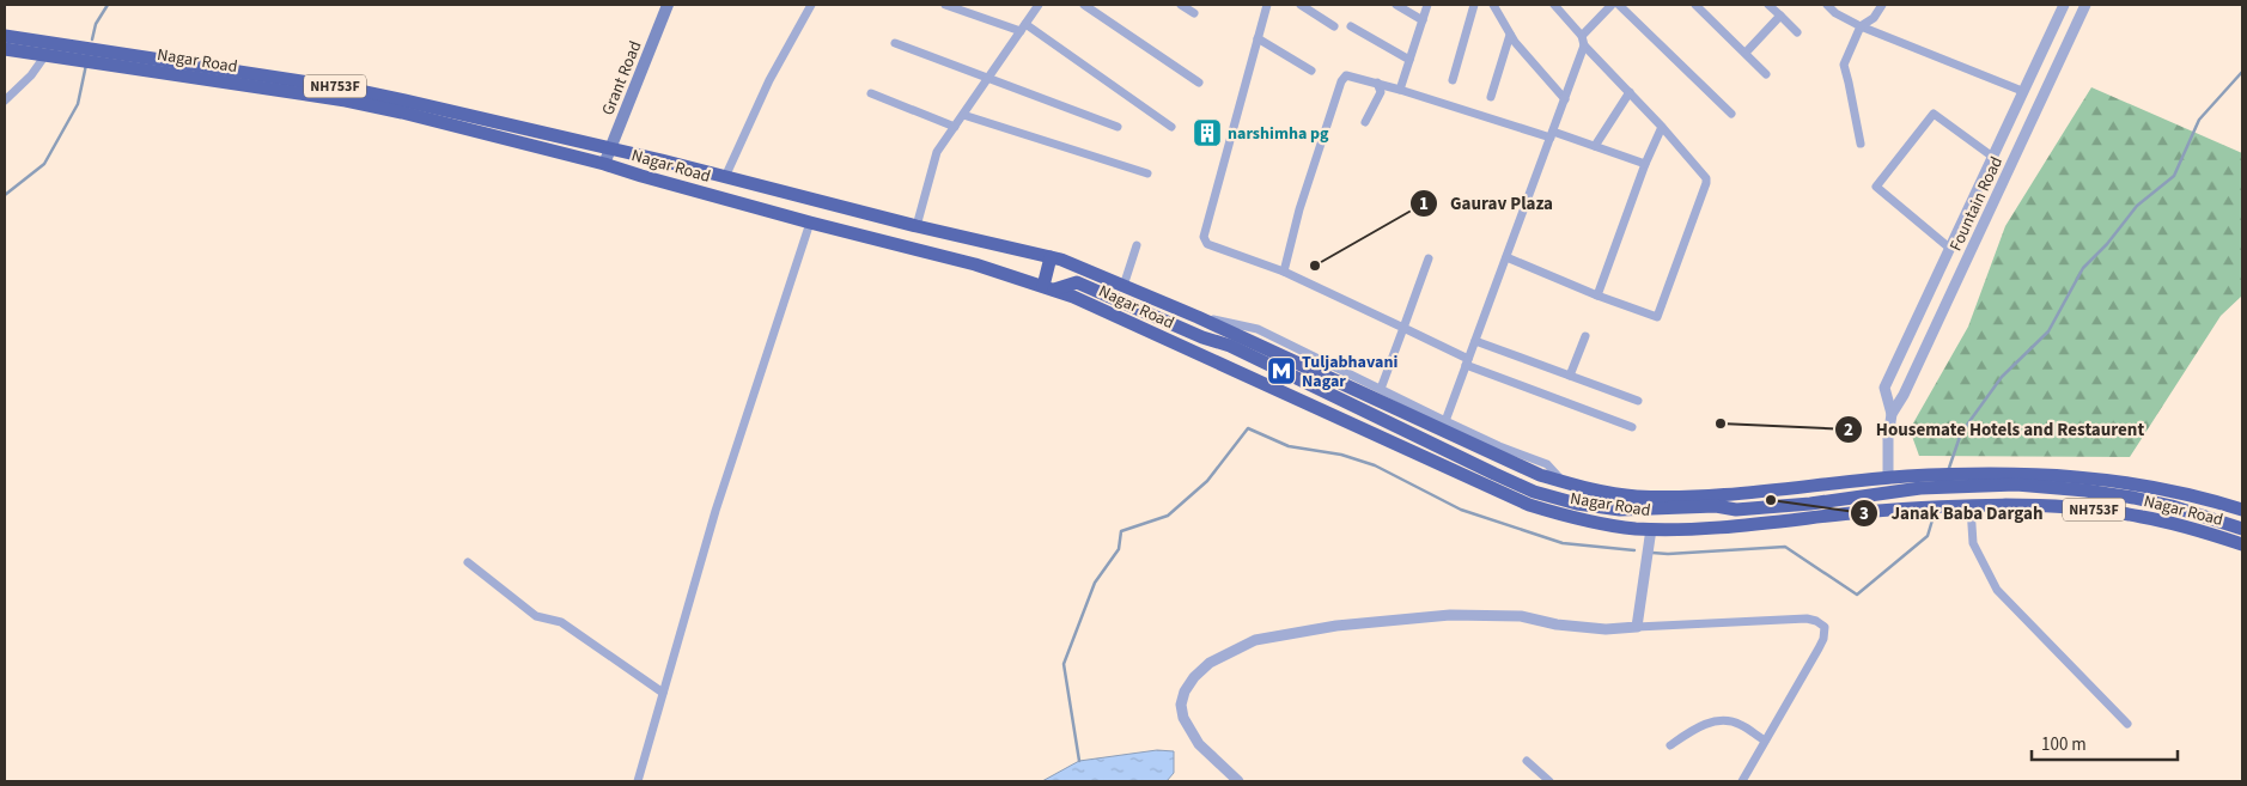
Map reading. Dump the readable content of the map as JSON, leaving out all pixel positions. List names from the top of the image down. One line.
{"streets":{"highway":["Nagar Road","NH753F"],"main road":["Grant Road"],"street":["Fountain Road"]},"crossings":[["Nagar Road","Grant Road"],["Nagar Road","Fountain Road"]],"places":{"building":["narshimha pg"],"other":["Gaurav Plaza","Housemate Hotels and Restaurent","Janak Baba Dargah"],"metro station":["Tuljabhavani Nagar"]},"scale_bar":"100 m"}
